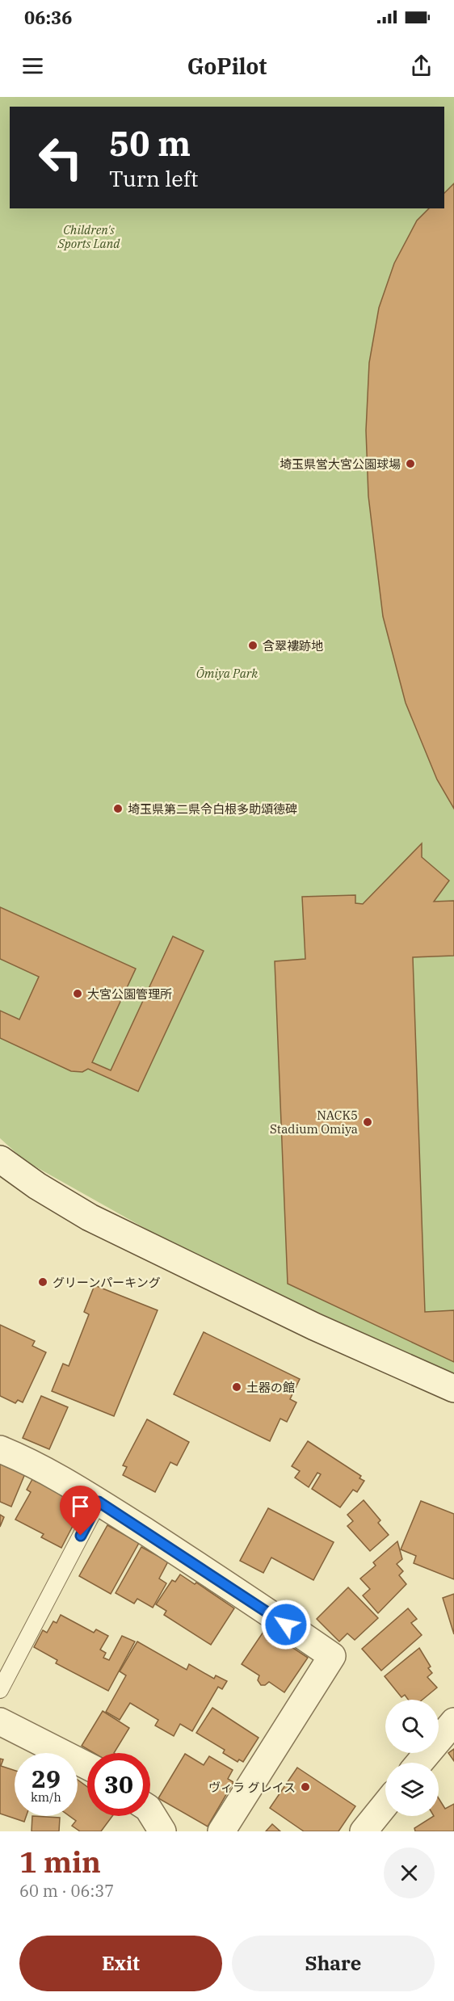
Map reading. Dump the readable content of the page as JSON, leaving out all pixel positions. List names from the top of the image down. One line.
{"parks":["Children's Sports Land","Ōmiya Park"],"places":["埼玉県営大宮公園球場","含翠褸跡地","埼玉県第二県令白根多助頌徳碑","大宮公園管理所","NACK5 Stadium Omiya","グリーンパーキング","土器の館","ヴィラ グレイス"],"page":{"status":"06:36","header":"GoPilot","turn":["50 m","Turn left"],"speed":"29 km/h","limit":"30","heading":["1 min","60 m · 06:37"],"buttons":["Exit","Share"]}}
